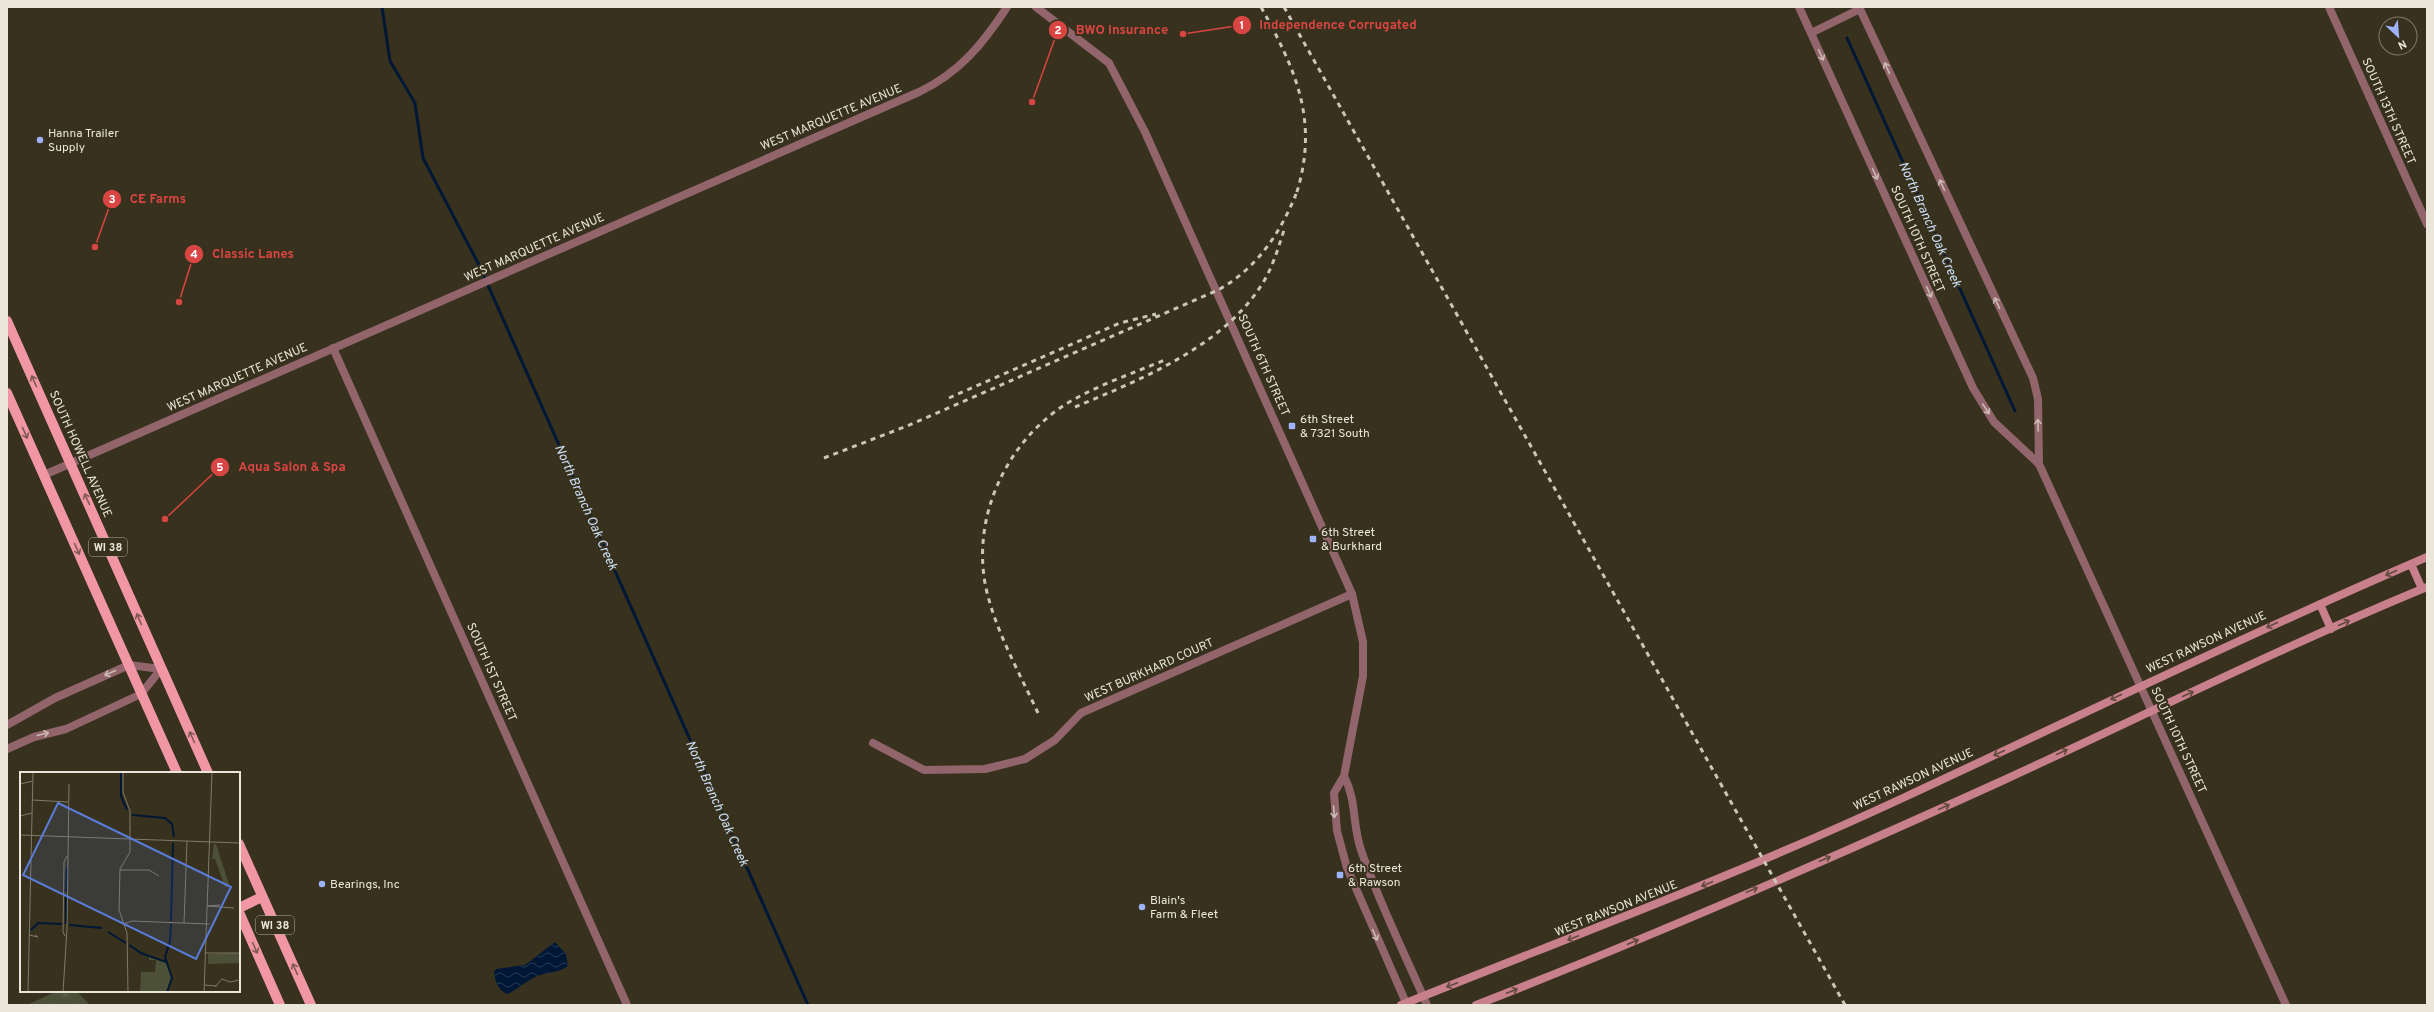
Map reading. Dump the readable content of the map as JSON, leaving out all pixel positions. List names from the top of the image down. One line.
{"streets":{"main road":["SOUTH HOWELL AVENUE","WI 38","WEST RAWSON AVENUE"],"street":["SOUTH 13TH STREET","WEST MARQUETTE AVENUE","SOUTH 10TH STREET","SOUTH 6TH STREET","WEST BURKHARD COURT","SOUTH 1ST STREET"]},"crossings":[["WEST MARQUETTE AVENUE","SOUTH HOWELL AVENUE"],["WEST MARQUETTE AVENUE","WI 38"],["WEST MARQUETTE AVENUE","SOUTH 1ST STREET"],["SOUTH 10TH STREET","WEST RAWSON AVENUE"],["SOUTH 6TH STREET","WEST RAWSON AVENUE"],["SOUTH 6TH STREET","WEST BURKHARD COURT"]],"water":["North Branch Oak Creek"],"places":{"other":["Independence Corrugated","BWO Insurance","Hanna Trailer Supply","CE Farms","Classic Lanes","Aqua Salon & Spa","Bearings, Inc","Blain's Farm & Fleet"],"transit":["6th Street & 7321 South","6th Street & Burkhard","6th Street & Rawson"]},"north":"bottom right"}
